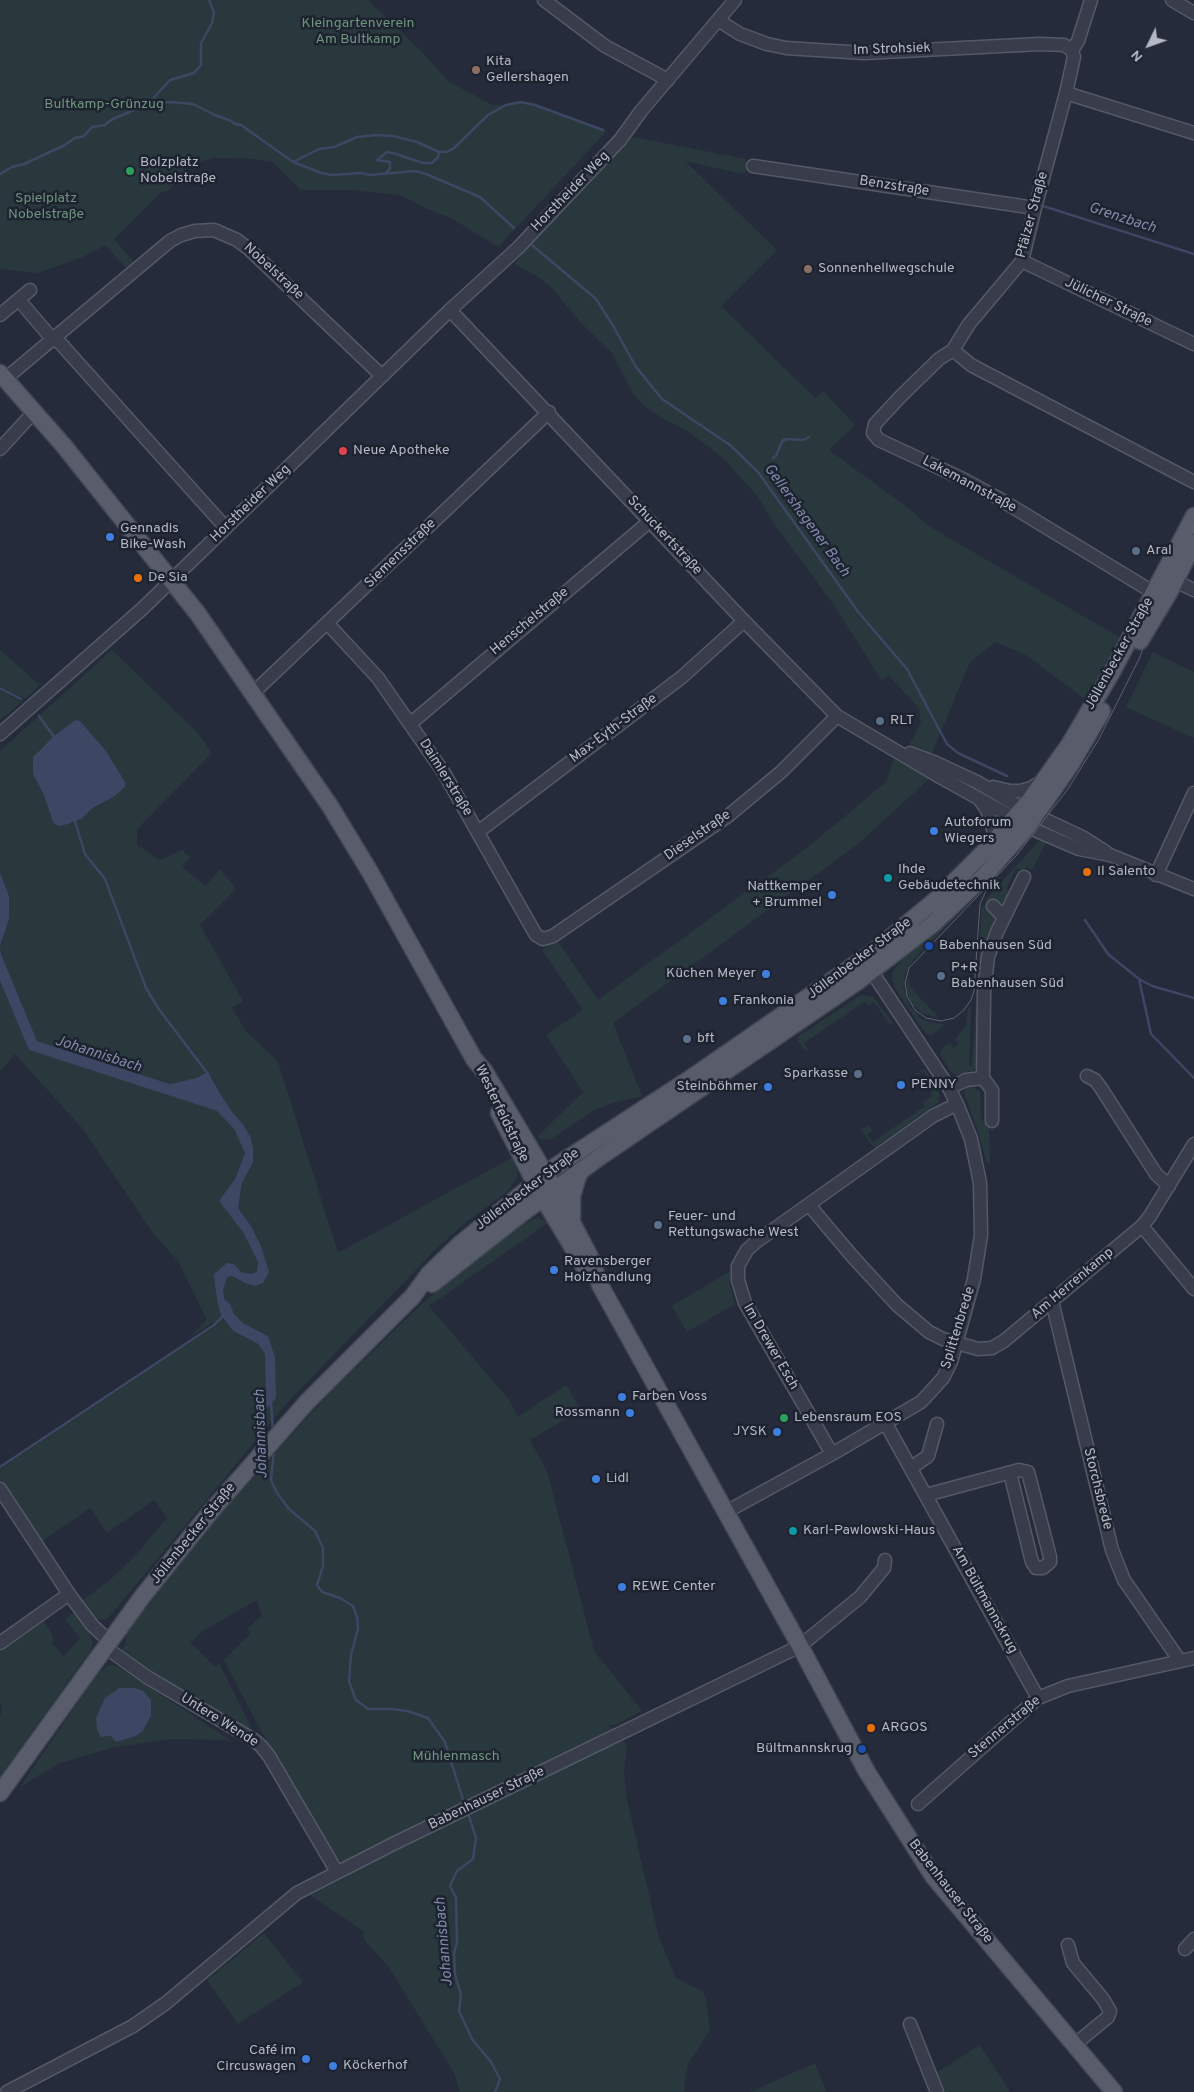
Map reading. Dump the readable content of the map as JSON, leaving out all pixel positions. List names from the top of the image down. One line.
{"streets":{"main road":["Jöllenbecker Straße","Westerfeldstraße","Babenhauser Straße"],"street":["Im Strohsiek","Benzstraße","Horstheider Weg","Pfälzer Straße","Nobelstraße","Jülicher Straße","Lakemannstraße","Schuckertstraße","Siemensstraße","Henschelstraße","Max-Eyth-Straße","Daimlerstraße","Dieselstraße","Am Herrenkamp","Splittenbrede","Im Drewer Esch","Storchsbrede","Am Bültmannskrug","Untere Wende","Stennerstraße"]},"crossings":[["Im Strohsiek","Horstheider Weg"],["Im Strohsiek","Pfälzer Straße"],["Benzstraße","Pfälzer Straße"],["Horstheider Weg","Nobelstraße"],["Horstheider Weg","Schuckertstraße"],["Pfälzer Straße","Jülicher Straße"],["Pfälzer Straße","Lakemannstraße"],["Lakemannstraße","Jöllenbecker Straße"],["Schuckertstraße","Siemensstraße"],["Schuckertstraße","Henschelstraße"],["Schuckertstraße","Jöllenbecker Straße"],["Schuckertstraße","Max-Eyth-Straße"],["Schuckertstraße","Dieselstraße"],["Siemensstraße","Daimlerstraße"],["Henschelstraße","Daimlerstraße"],["Jöllenbecker Straße","Westerfeldstraße"],["Jöllenbecker Straße","Splittenbrede"],["Jöllenbecker Straße","Untere Wende"],["Max-Eyth-Straße","Daimlerstraße"],["Daimlerstraße","Dieselstraße"],["Am Herrenkamp","Splittenbrede"],["Am Herrenkamp","Storchsbrede"],["Splittenbrede","Im Drewer Esch"],["Splittenbrede","Am Bültmannskrug"],["Storchsbrede","Stennerstraße"],["Am Bültmannskrug","Stennerstraße"],["Untere Wende","Babenhauser Straße"]],"water":["Grenzbach","Gellershagener Bach","Johannisbach"],"parks":["Kleingartenverein Am Bultkamp","Bultkamp-Grünzug","Spielplatz Nobelstraße","Mühlenmasch"],"places":["Kita Gellershagen","Bolzplatz Nobelstraße","Sonnenhellwegschule","Neue Apotheke","Gennadis Bike-Wash","Aral","De Sia","RLT","Autoforum Wiegers","Il Salento","Ihde Gebäudetechnik","Nattkemper + Brummel","Babenhausen Süd","Küchen Meyer","P+R Babenhausen Süd","Frankonia","bft","Sparkasse","PENNY","Steinböhmer","Feuer- und Rettungswache West","Ravensberger Holzhandlung","Farben Voss","Rossmann","Lebensraum EOS","JYSK","Lidl","Karl-Pawlowski-Haus","REWE Center","ARGOS","Bültmannskrug","Café im Circuswagen","Köckerhof"],"north":"bottom left"}
